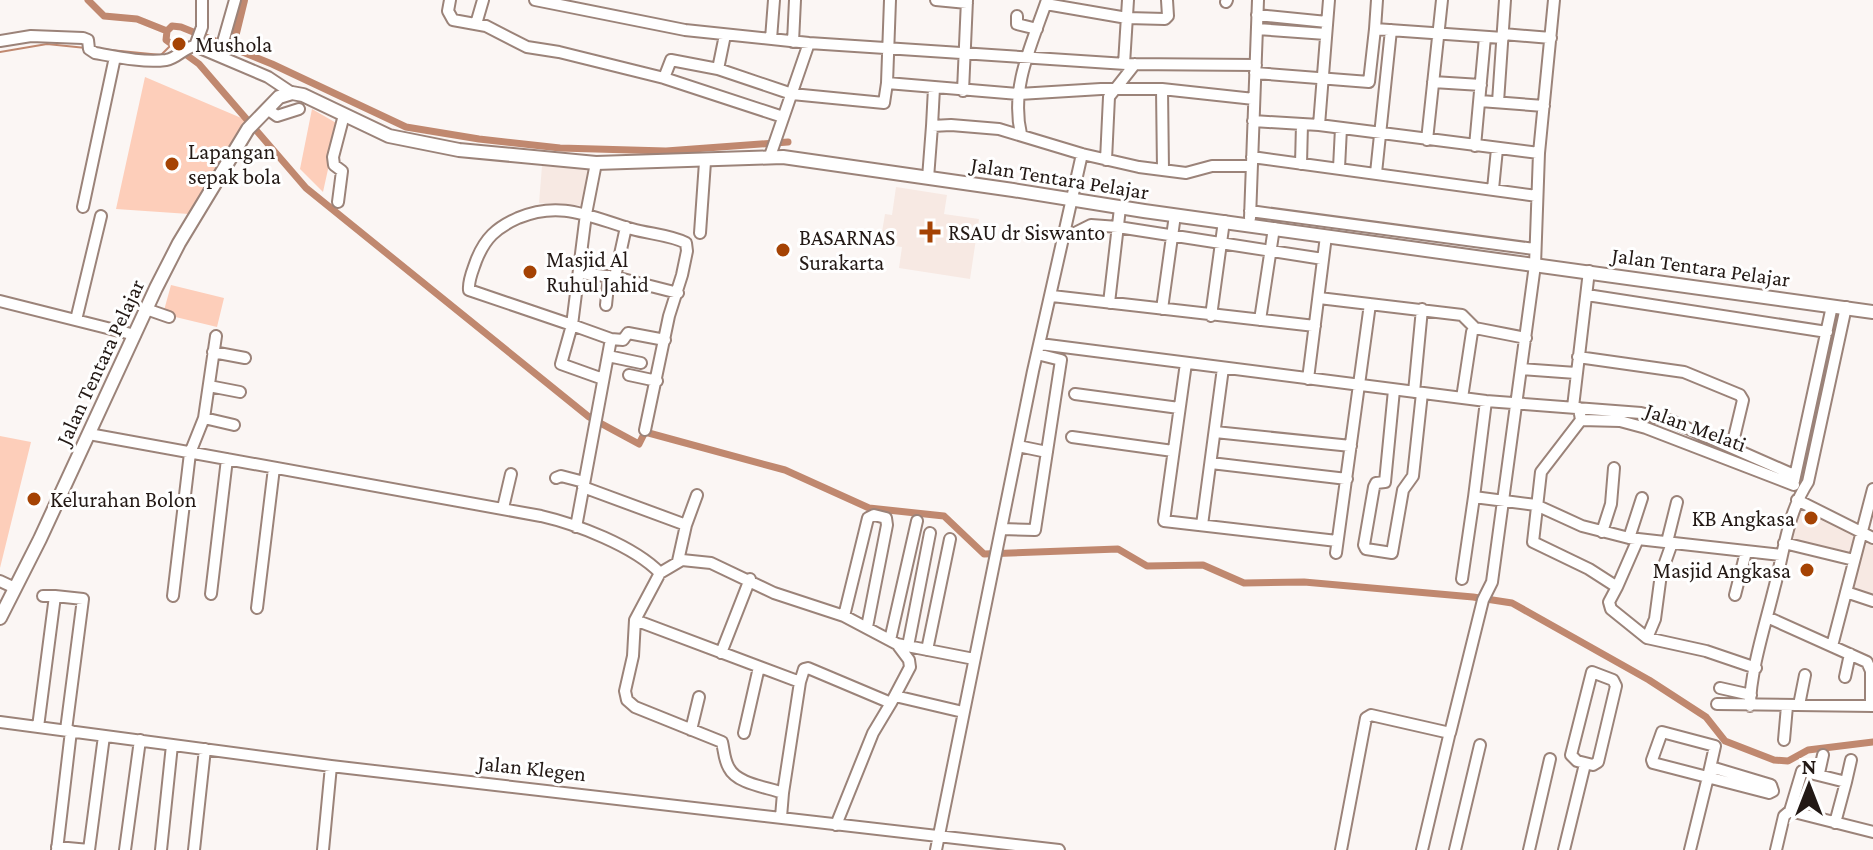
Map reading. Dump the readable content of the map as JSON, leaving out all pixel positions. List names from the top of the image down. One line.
{"streets":{"main road":["Jalan Tentara Pelajar"],"street":["Jalan Melati","Jalan Klegen"]},"places":{"other":["Mushola","Lapangan sepak bola","BASARNAS Surakarta","Masjid Al Ruhul Jahid","Kelurahan Bolon","KB Angkasa","Masjid Angkasa"],"health":["RSAU dr Siswanto"]},"north":"top"}
